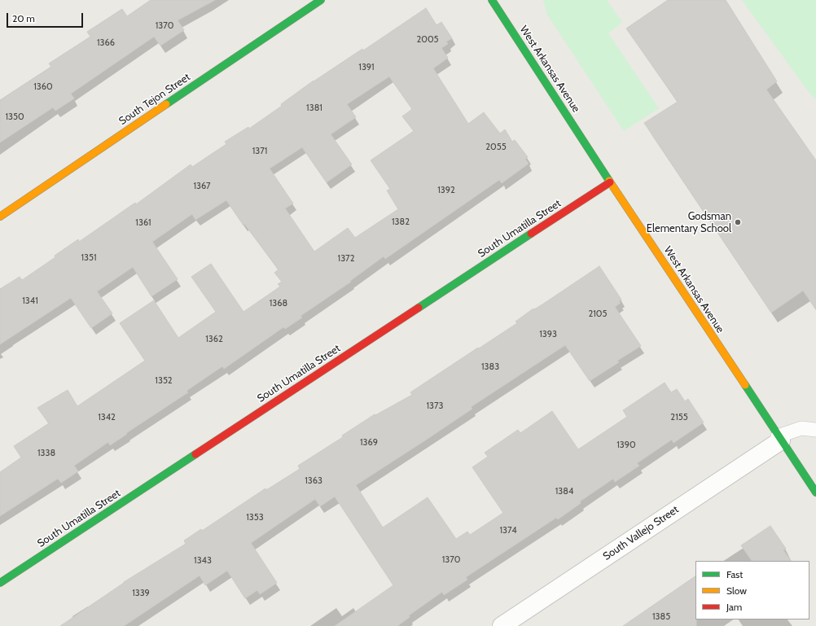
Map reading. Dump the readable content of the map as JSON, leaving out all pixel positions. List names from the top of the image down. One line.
{"streets":{"street":["West Arkansas Avenue","South Tejon Street","South Umatilla Street","South Vallejo Street"]},"crossings":[["West Arkansas Avenue","South Umatilla Street"],["West Arkansas Avenue","South Vallejo Street"]],"places":["Godsman Elementary School"],"house_numbers":["1370","2005","1366","1391","1360","1381","1350","2055","1371","1367","1392","1382","1361","1351","1372","1341","1368","2105","1393","1362","1383","1352","1373","1342","2155","1369","1390","1338","1363","1384","1353","1374","1370","1343","1339","1385"],"legend":["Fast","Slow","Jam"],"scale_bar":"20 m"}
